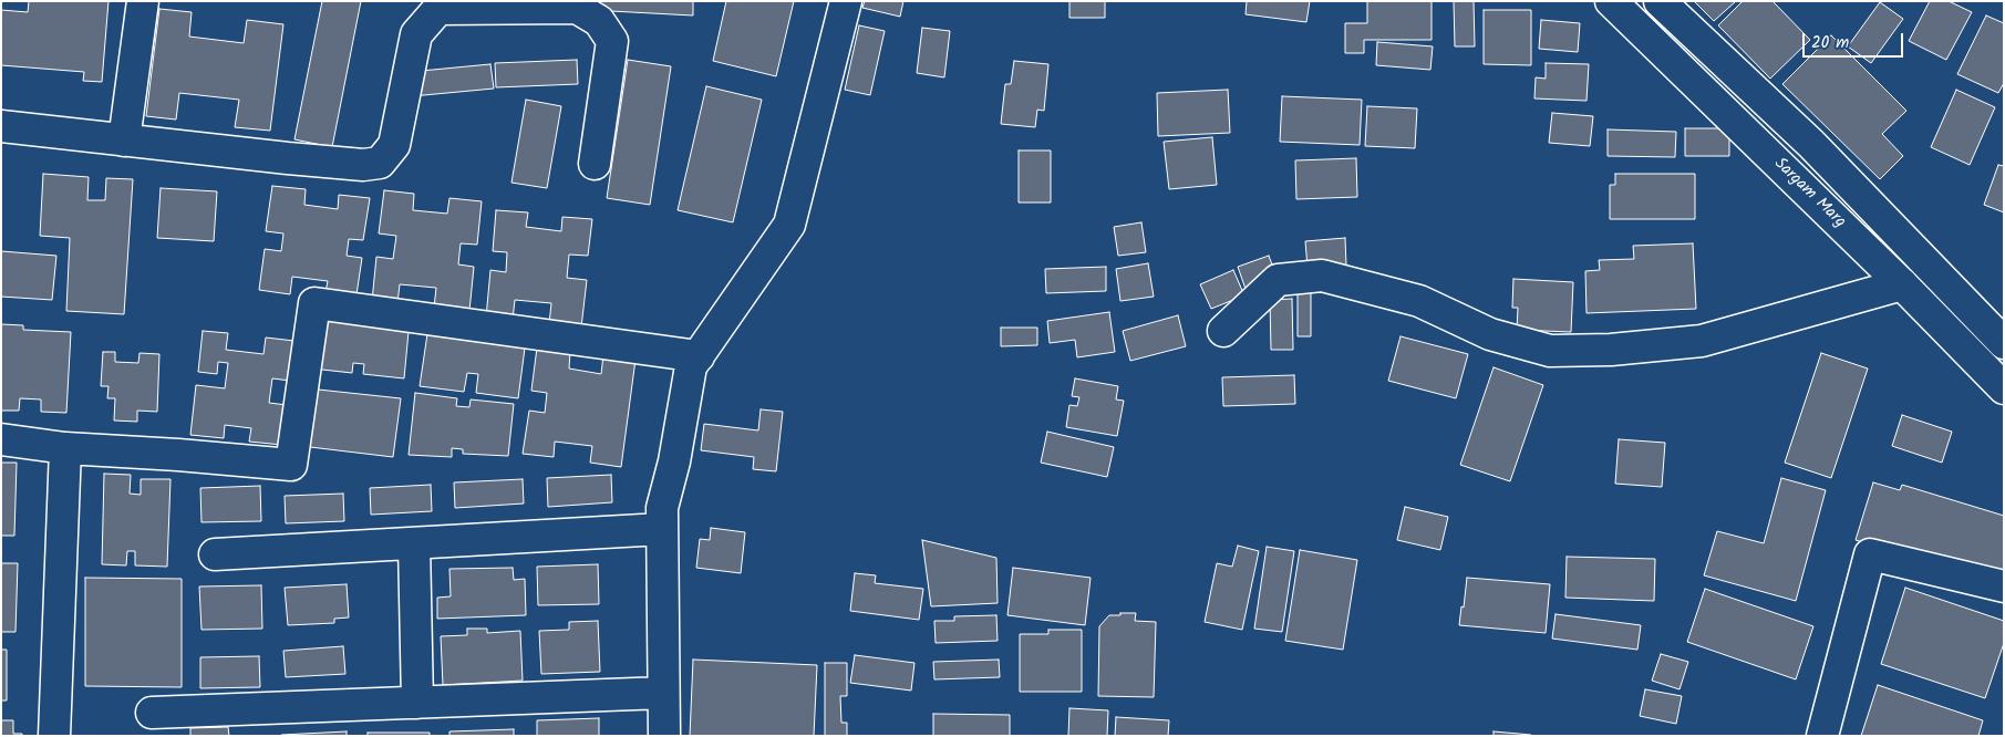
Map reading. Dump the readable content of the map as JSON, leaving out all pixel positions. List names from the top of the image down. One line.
{"streets":{"street":["Sargam Marg"]},"scale_bar":"20 m"}
